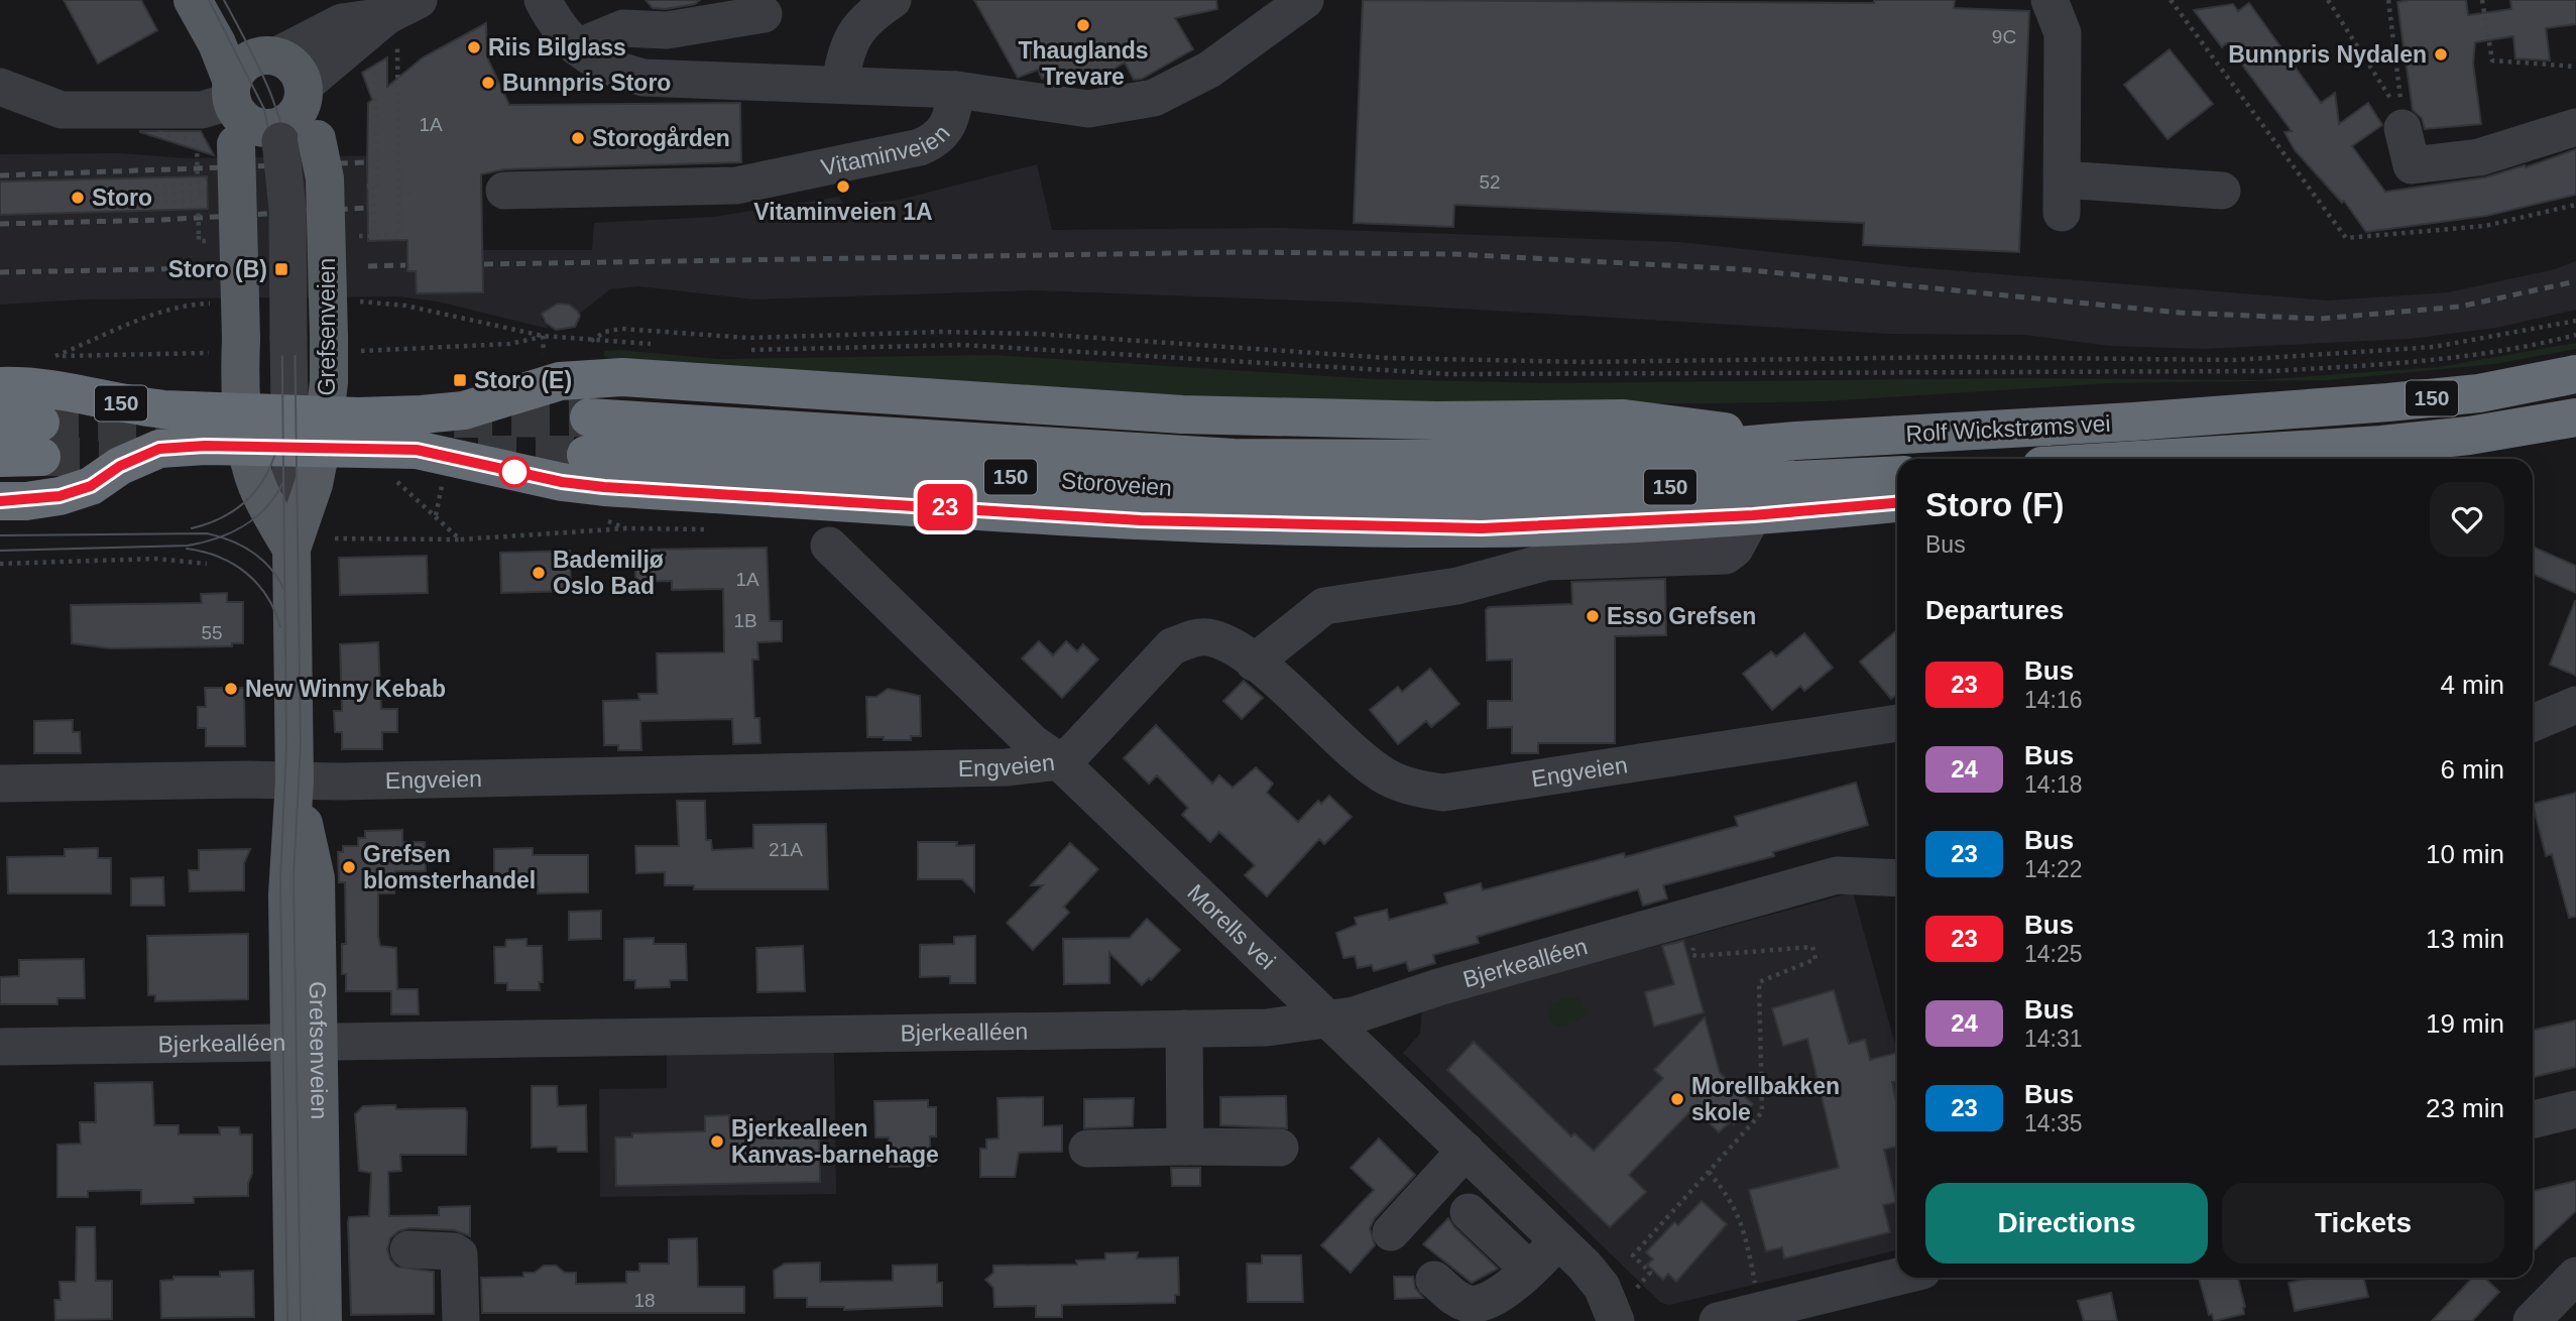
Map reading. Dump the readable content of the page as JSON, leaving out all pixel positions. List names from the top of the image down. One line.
{"streets":{"highway":["150","Rolf Wickstrøms vei","Storoveien"],"main road":["Grefsenveien"],"street":["Vitaminveien","Engveien","Morells vei","Bjerkealléen"]},"crossings":[["Grefsenveien","150"],["Grefsenveien","Engveien"],["Grefsenveien","Bjerkealléen"],["150","Rolf Wickstrøms vei"],["Rolf Wickstrøms vei","Storoveien"],["Engveien","Morells vei"],["Morells vei","Bjerkealléen"]],"places":{"other":["Thauglands Trevare","Riis Bilglass","Bunnpris Nydalen","Bunnpris Storo","Storogården","Vitaminveien 1A","Storo","Bademiljø Oslo Bad","Esso Grefsen","New Winny Kebab","Grefsen blomsterhandel","Morellbakken skole","Bjerkealleen Kanvas-barnehage"],"transit":["Storo (B)","Storo (E)"]},"lines":["bus line 23"],"house_numbers":["9C","1A","52","1A","1B","55","21A","18"],"page":{"on_map":"23","heading":[["Storo (F)","Bus"],"Departures"],"list":[{"mark":"23","name":"Bus","note":"14:16","value":"4 min"},{"mark":"24","name":"Bus","note":"14:18","value":"6 min"},{"mark":"23","name":"Bus","note":"14:22","value":"10 min"},{"mark":"23","name":"Bus","note":"14:25","value":"13 min"},{"mark":"24","name":"Bus","note":"14:31","value":"19 min"},{"mark":"23","name":"Bus","note":"14:35","value":"23 min"}],"buttons":["Directions","Tickets"]}}
